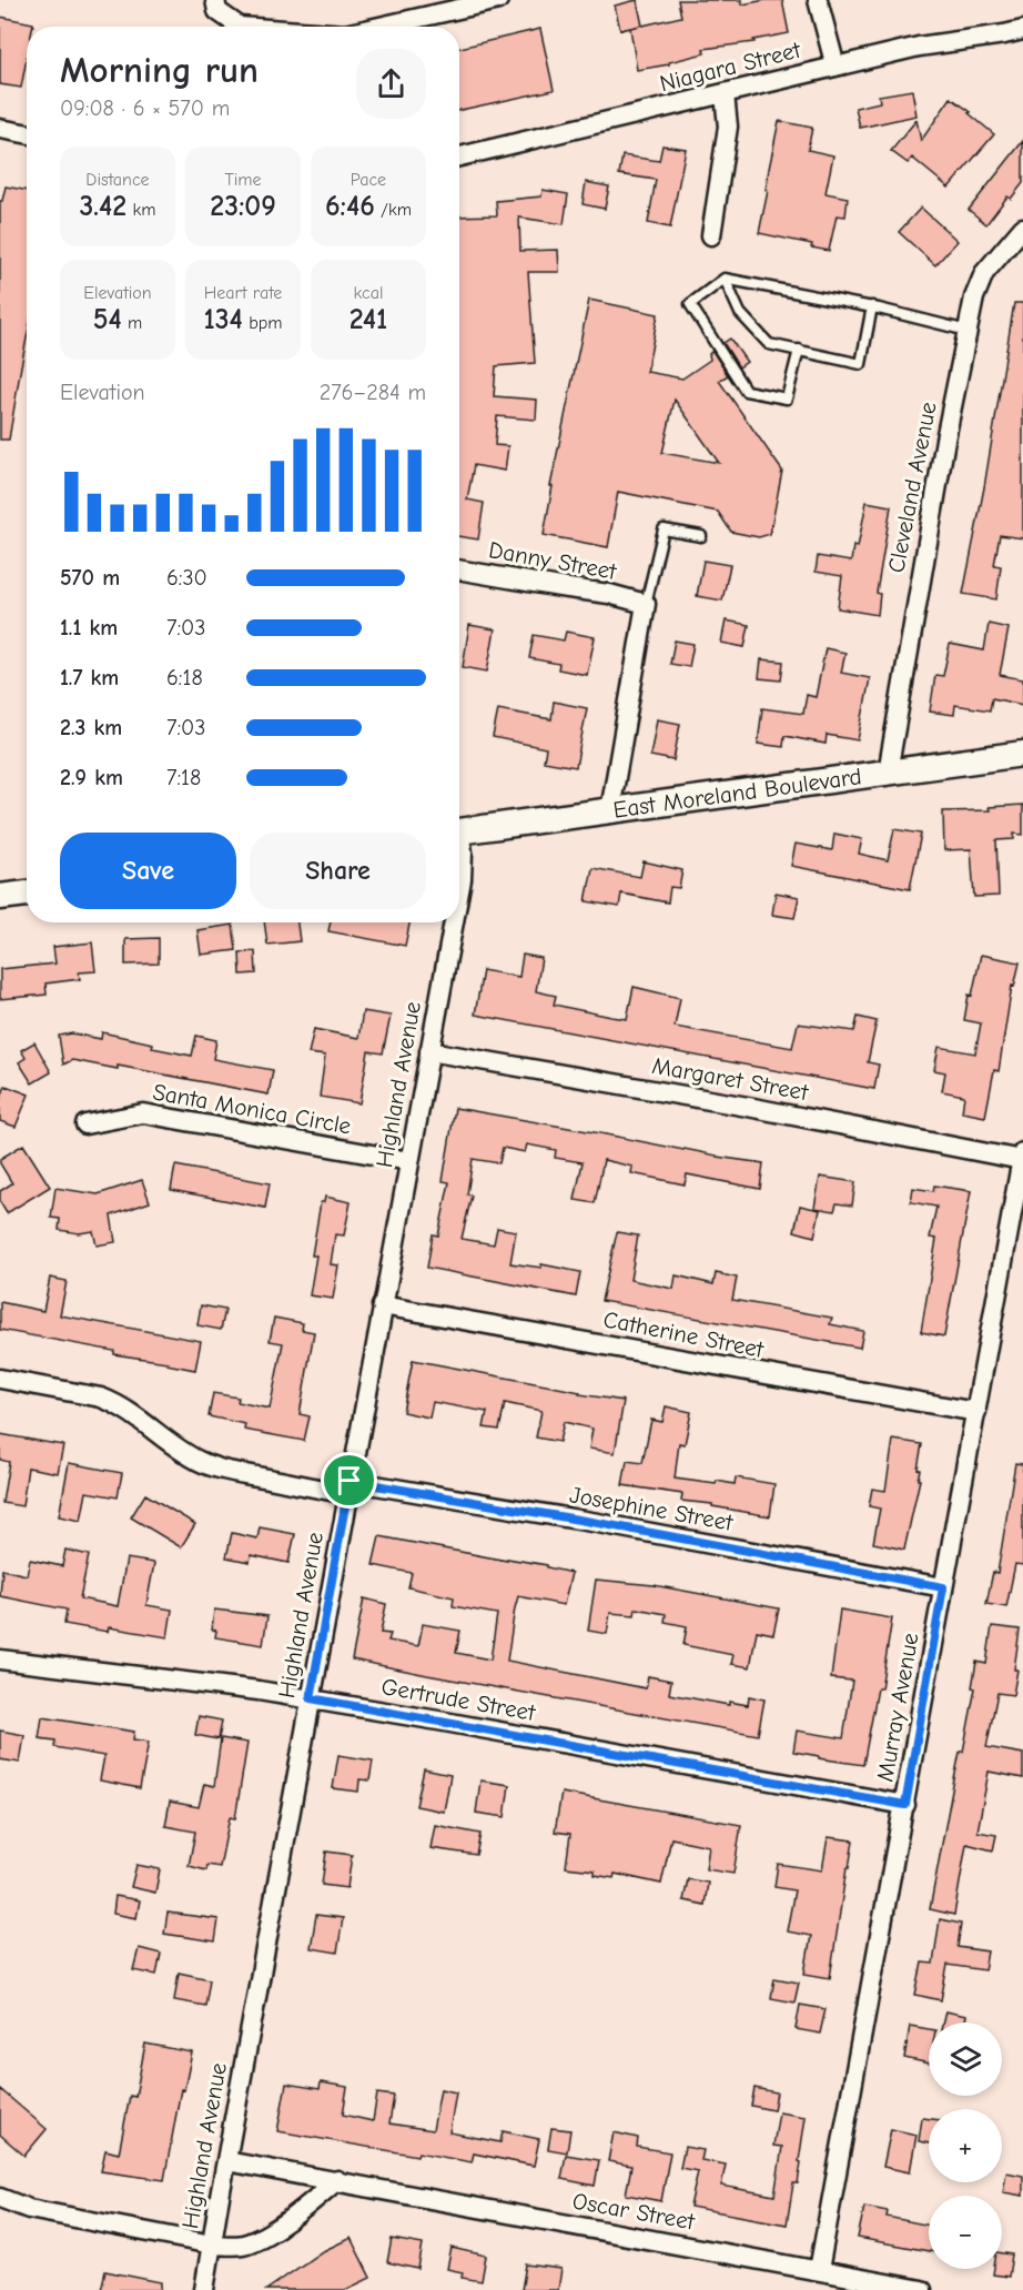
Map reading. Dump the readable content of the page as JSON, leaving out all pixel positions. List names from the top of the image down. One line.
{"streets":{"main road":["East Moreland Boulevard"],"street":["Niagara Street","Cleveland Avenue","Danny Street","Margaret Street","Highland Avenue","Santa Monica Circle","Catherine Street","Josephine Street","Gertrude Street","Murray Avenue","Oscar Street"]},"crossings":[["Cleveland Avenue","East Moreland Boulevard"],["Margaret Street","Highland Avenue"],["Margaret Street","Murray Avenue"],["Highland Avenue","Santa Monica Circle"],["Highland Avenue","Catherine Street"],["Highland Avenue","Josephine Street"],["Highland Avenue","Gertrude Street"],["Highland Avenue","Oscar Street"],["Catherine Street","Murray Avenue"],["Josephine Street","Murray Avenue"],["Gertrude Street","Murray Avenue"],["Murray Avenue","Oscar Street"]],"page":{"heading":["Morning run","09:08 · 6 × 570 m"],"stats":[["Distance","3.42 km"],["Time","23:09"],["Pace","6:46 /km"],["Elevation","54 m"],["Heart rate","134 bpm"],["kcal","241"]],"chart":["Elevation","276–284 m"],"list":[{"name":"570 m","note":"6:30"},{"name":"1.1 km","note":"7:03"},{"name":"1.7 km","note":"6:18"},{"name":"2.3 km","note":"7:03"},{"name":"2.9 km","note":"7:18"}],"buttons":["Save","Share"],"map_buttons":["+","−"]}}
